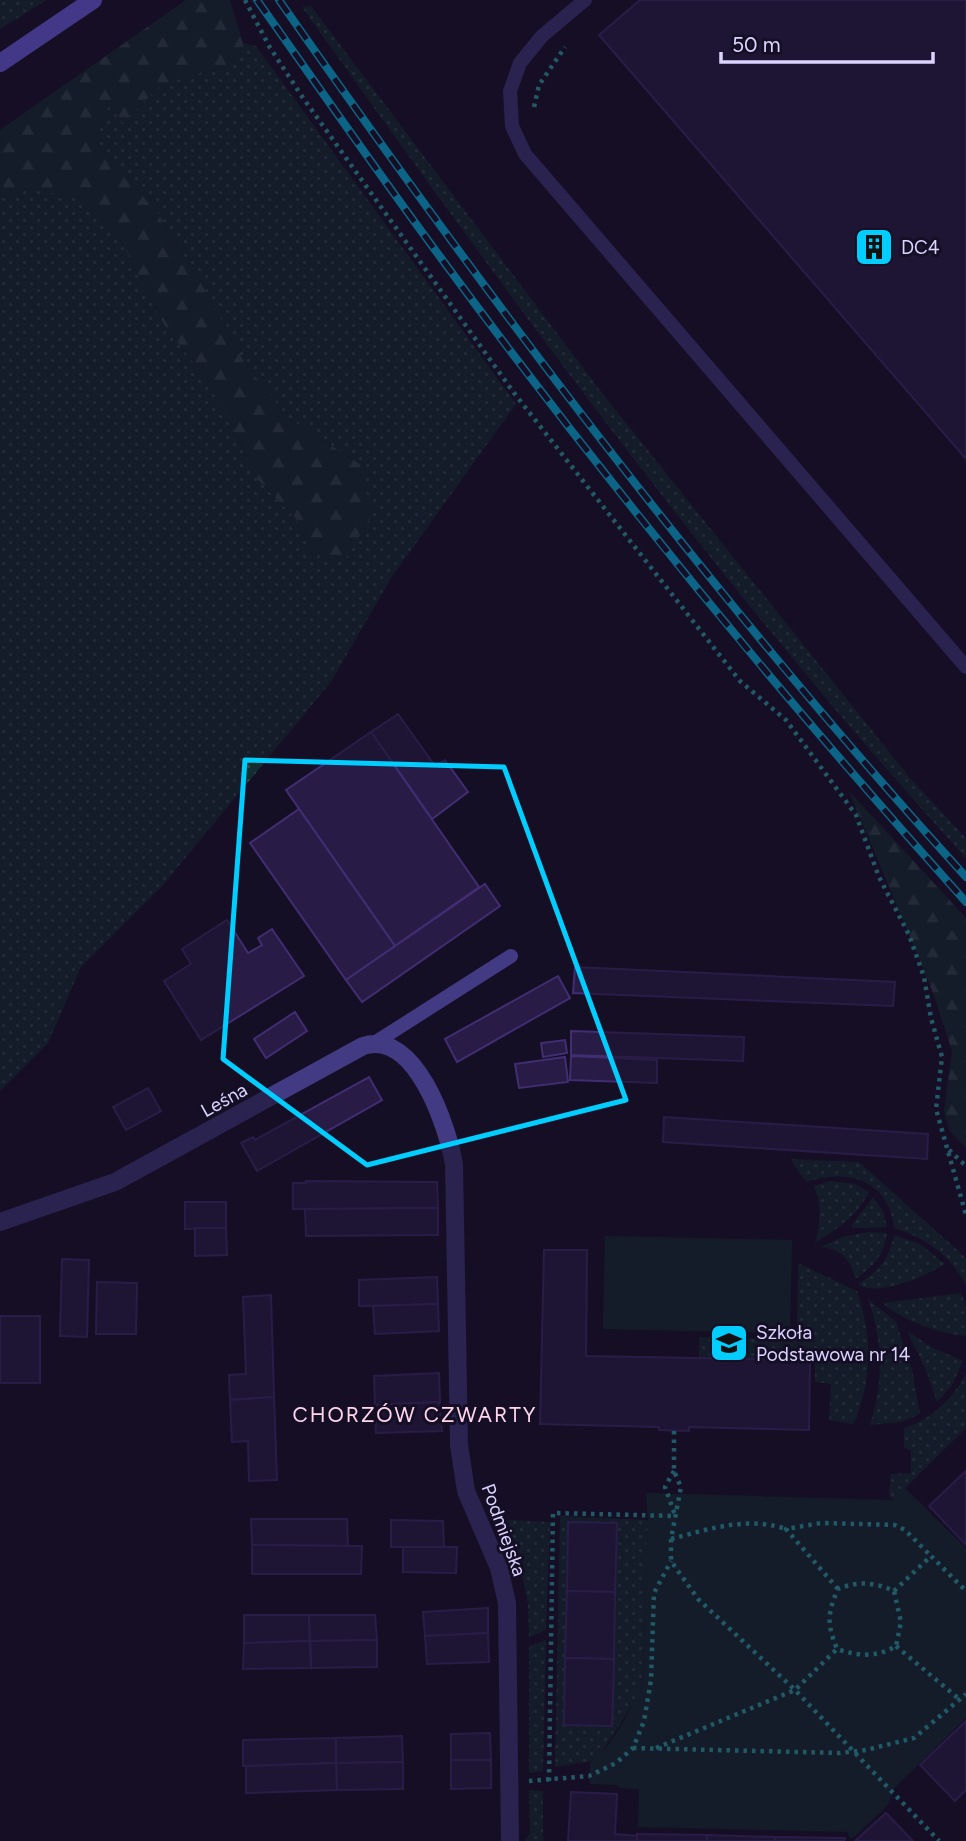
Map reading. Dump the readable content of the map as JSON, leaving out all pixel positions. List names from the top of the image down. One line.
{"streets":{"street":["Leśna","Podmiejska"]},"crossings":[["Leśna","Podmiejska"]],"districts":["CHORZÓW CZWARTY"],"places":{"building":["DC4"],"school or university":["Szkoła Podstawowa nr 14"]},"scale_bar":"50 m"}
